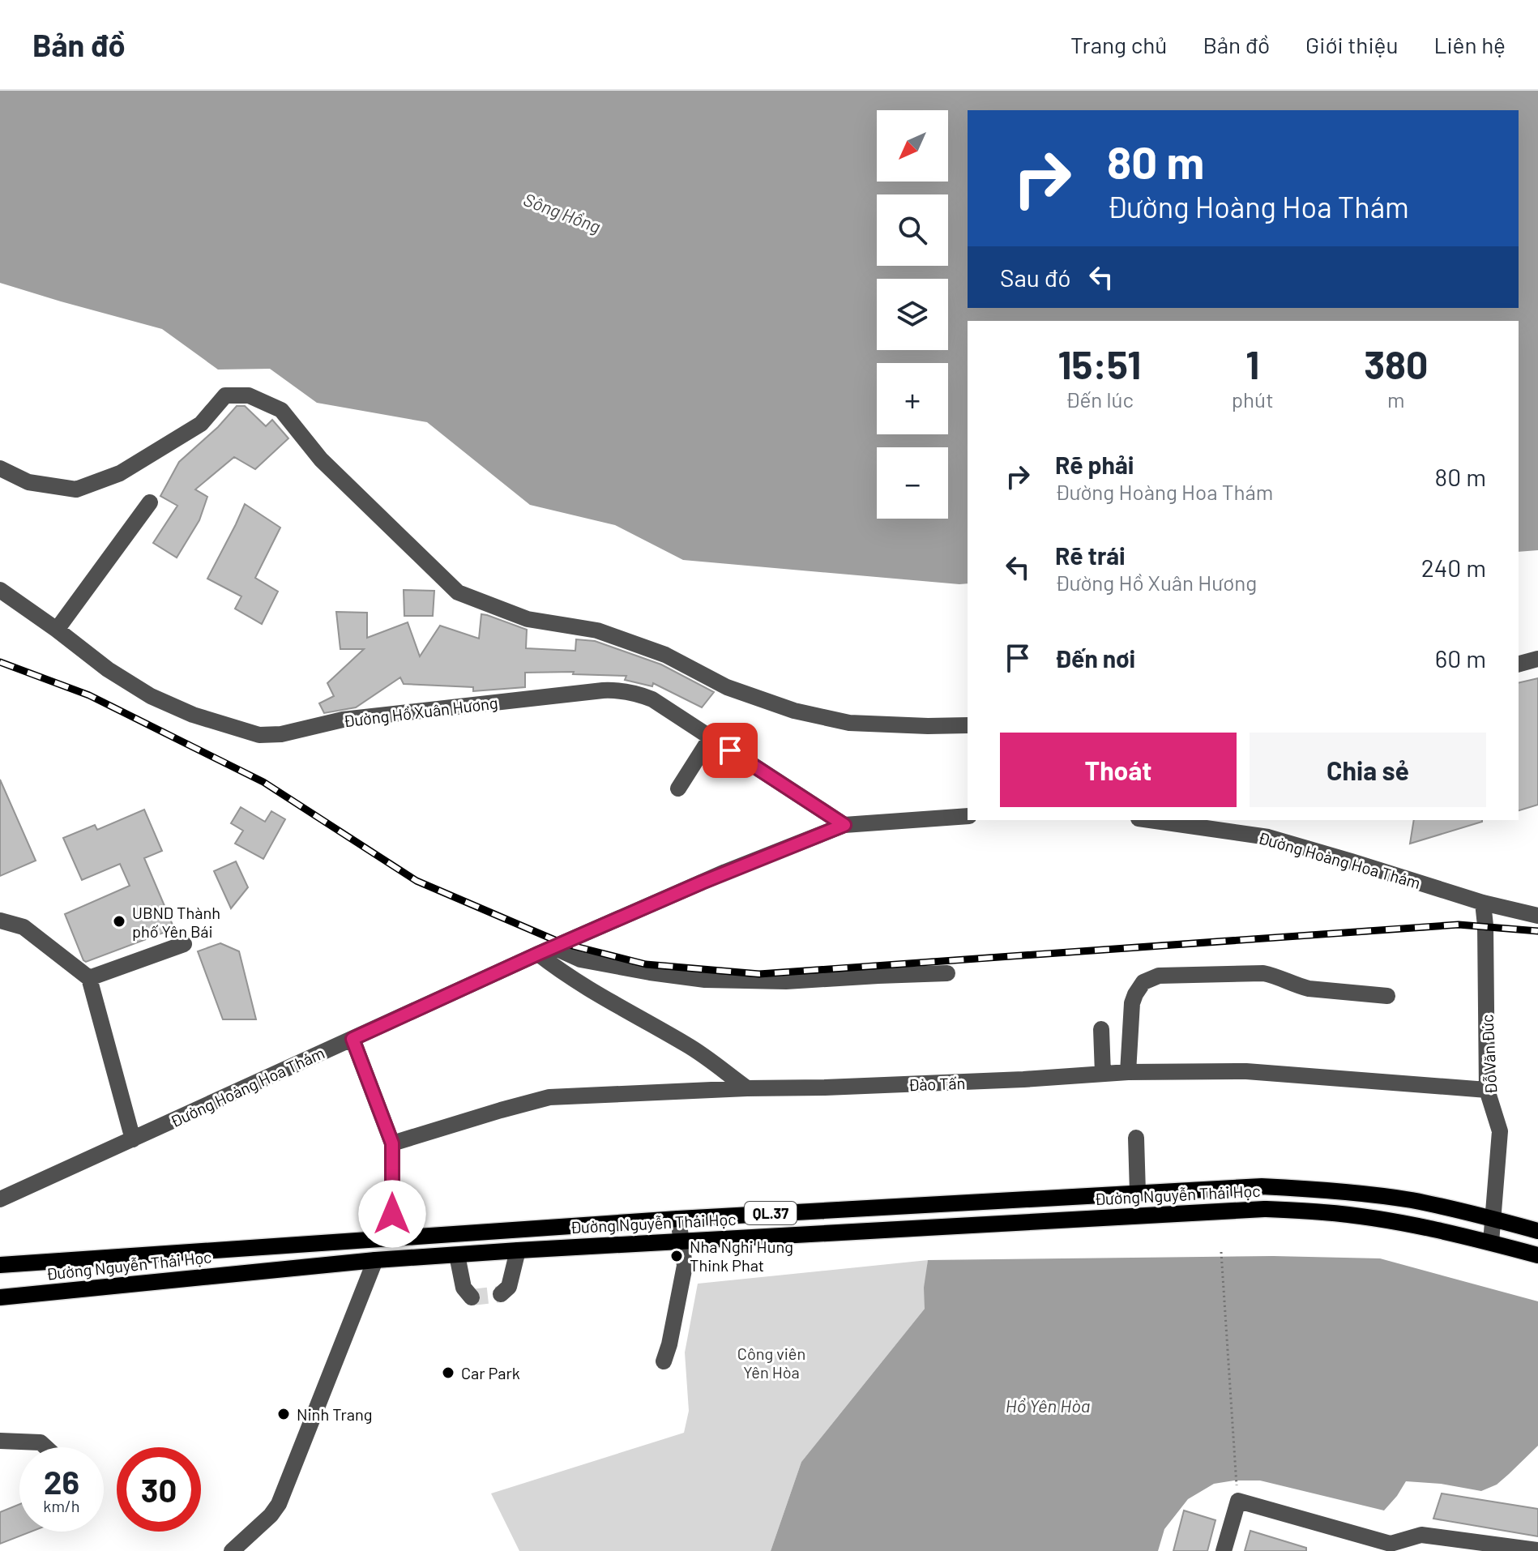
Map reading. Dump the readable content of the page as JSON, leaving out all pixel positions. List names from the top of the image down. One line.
{"streets":{"main road":["Đường Nguyễn Thái Học","QL.37"],"street":["Đường Hồ Xuân Hương","Đường Hoàng Hoa Thám","Đỗ Văn Đức","Đào Tấn"]},"crossings":[["Đường Hồ Xuân Hương","Đường Hoàng Hoa Thám"],["Đường Hoàng Hoa Thám","Đỗ Văn Đức"],["Đỗ Văn Đức","Đào Tấn"],["Đỗ Văn Đức","Đường Nguyễn Thái Học"]],"water":["Sông Hồng","Hồ Yên Hòa"],"parks":["Công viên Yên Hòa"],"places":["UBND Thành phố Yên Bái","Nha Nghi Hung Think Phat","Car Park","Ninh Trang"],"north":"bottom left","page":{"header":"Bản đồ","nav":["Trang chủ","Bản đồ","Giới thiệu","Liên hệ"],"map_buttons":["+","−"],"turn":["80 m","Đường Hoàng Hoa Thám"],"then":"Sau đó","eta":["15:51","Đến lúc","1","phút","380","m"],"list":[{"name":"Rẽ phải","note":"Đường Hoàng Hoa Thám","value":"80 m"},{"name":"Rẽ trái","note":"Đường Hồ Xuân Hương","value":"240 m"},{"name":"Đến nơi","value":"60 m"}],"buttons":["Thoát","Chia sẻ"],"speed":"26 km/h","limit":"30"}}
